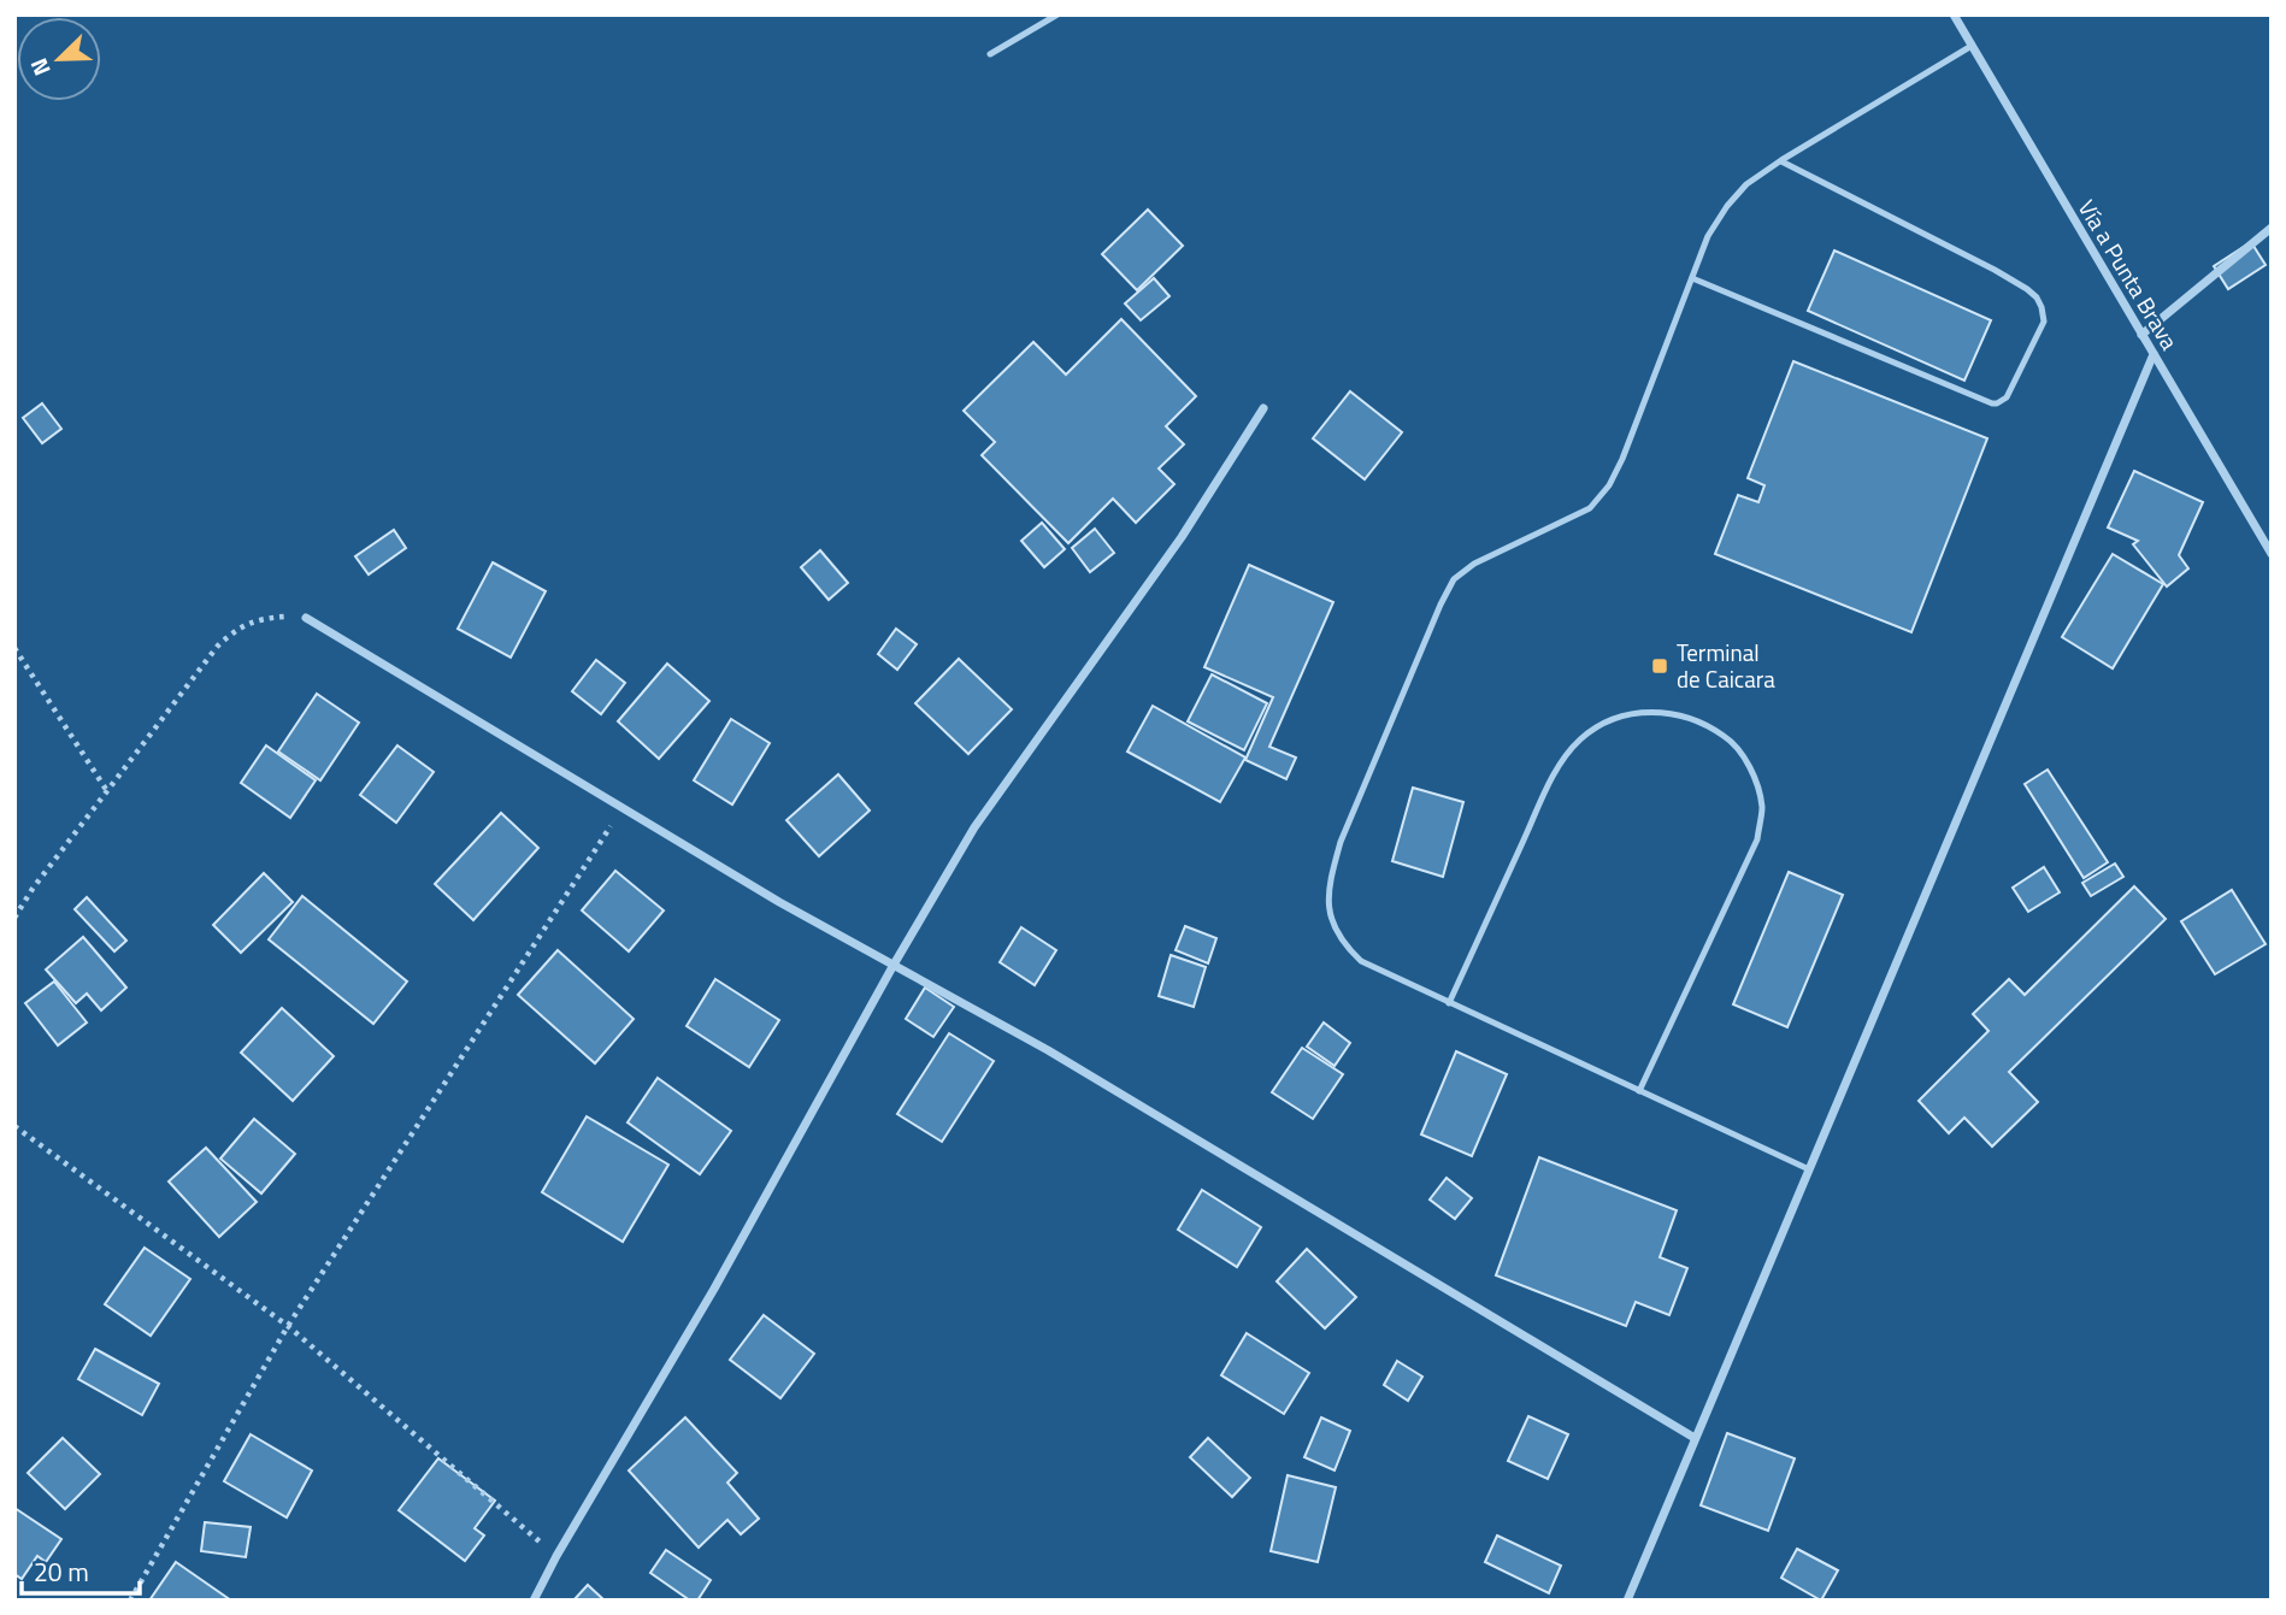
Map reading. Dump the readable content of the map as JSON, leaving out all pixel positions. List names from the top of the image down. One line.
{"streets":{"street":["Vía a Punta Brava"]},"places":{"transit":["Terminal de Caicara"]},"scale_bar":"20 m","north":"bottom left"}
